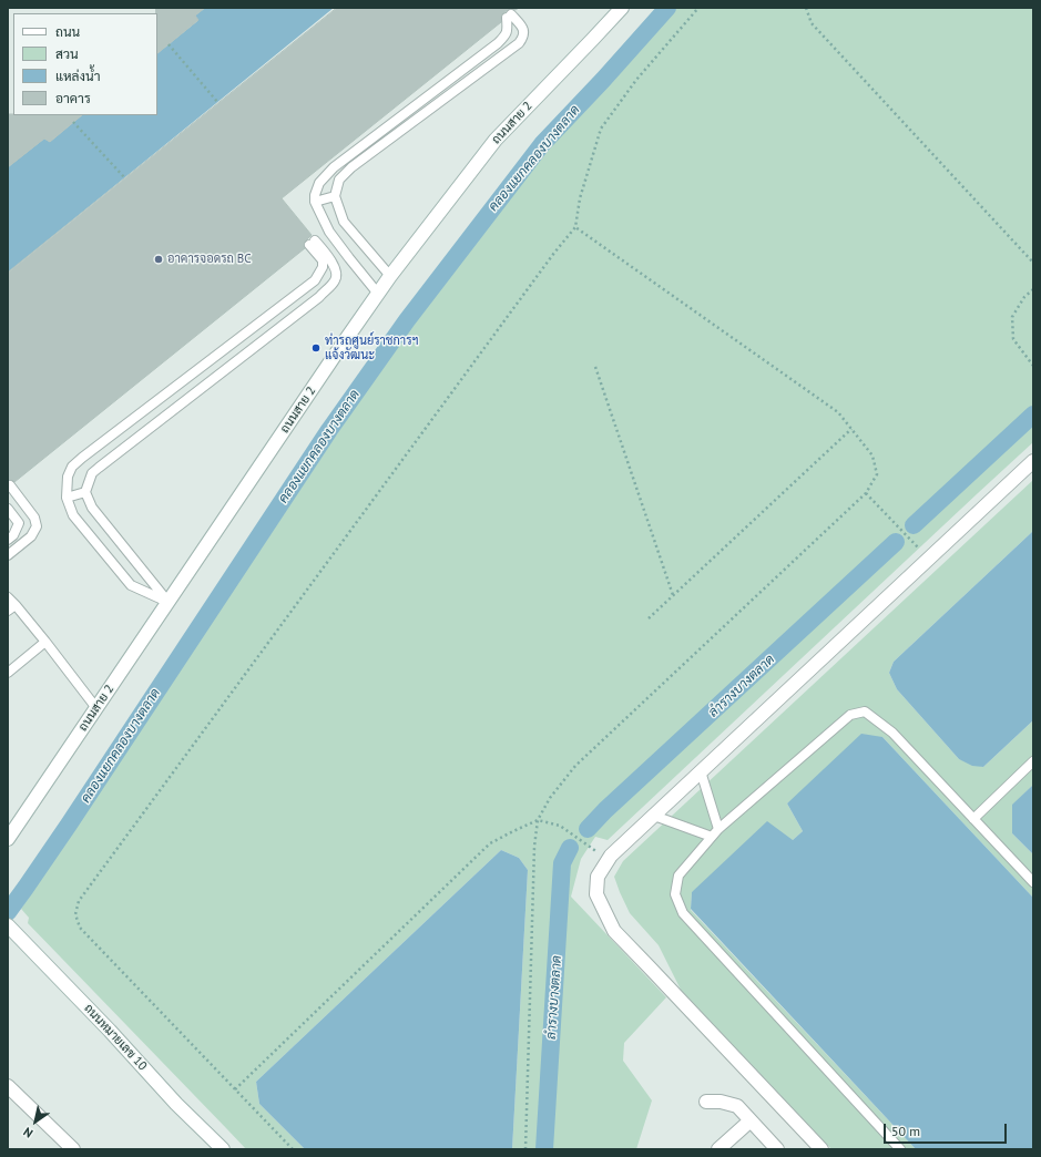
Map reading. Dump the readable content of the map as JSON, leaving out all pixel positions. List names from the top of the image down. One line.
{"streets":{"street":["ถนนสาย 2","ถนนหมายเลข 10"]},"water":["คลองแยกคลองบางตลาด","ลำรางบางตลาด"],"places":["อาคารจอดรถ BC","ท่ารถศูนย์ราชการฯ แจ้งวัฒนะ"],"legend":["ถนน","สวน","แหล่งน้ำ","อาคาร"],"scale_bar":"50 m","north":"bottom left"}
